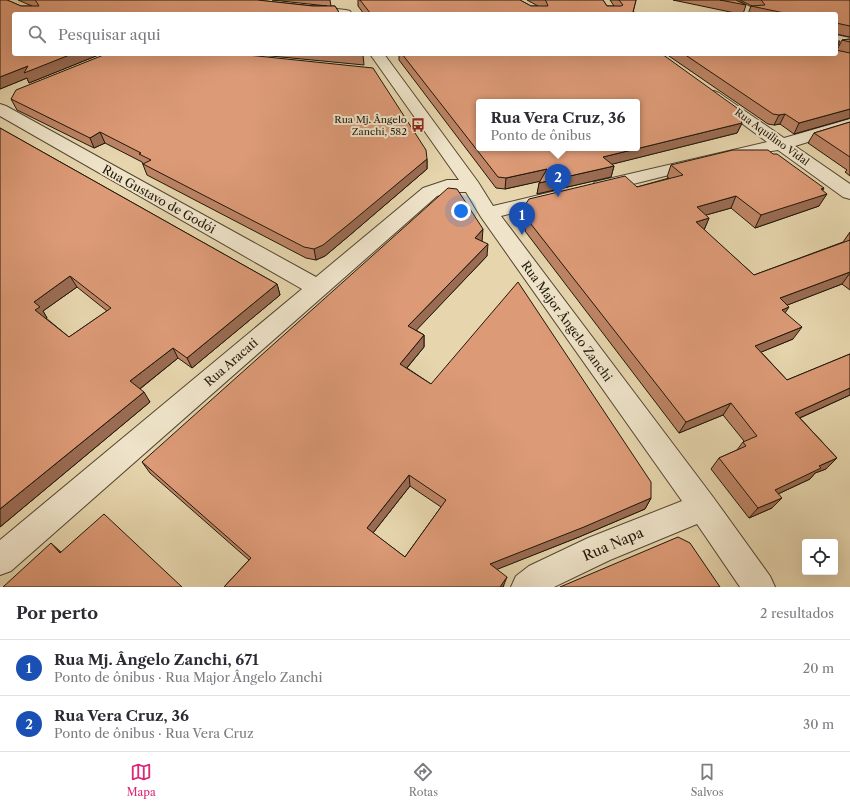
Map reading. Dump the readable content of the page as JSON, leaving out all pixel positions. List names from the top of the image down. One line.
{"streets":{"street":["Rua Aquilino Vidal","Rua Gustavo de Godói","Rua Major Ângelo Zanchi","Rua Aracati","Rua Napa"]},"crossings":[["Rua Gustavo de Godói","Rua Aracati"],["Rua Major Ângelo Zanchi","Rua Aracati"],["Rua Major Ângelo Zanchi","Rua Napa"]],"places":{"bus stop":["Rua Mj. Ângelo Zanchi, 582"]},"page":{"search":"Pesquisar aqui","popup":["Rua Vera Cruz, 36","Ponto de ônibus"],"pins":["2","1"],"heading":["Por perto","2 resultados"],"list":[{"mark":"1","name":"Rua Mj. Ângelo Zanchi, 671","note":"Ponto de ônibus · Rua Major Ângelo Zanchi","value":"20 m"},{"mark":"2","name":"Rua Vera Cruz, 36","note":"Ponto de ônibus · Rua Vera Cruz","value":"30 m"}],"nav":["Mapa","Rotas","Salvos"]}}
